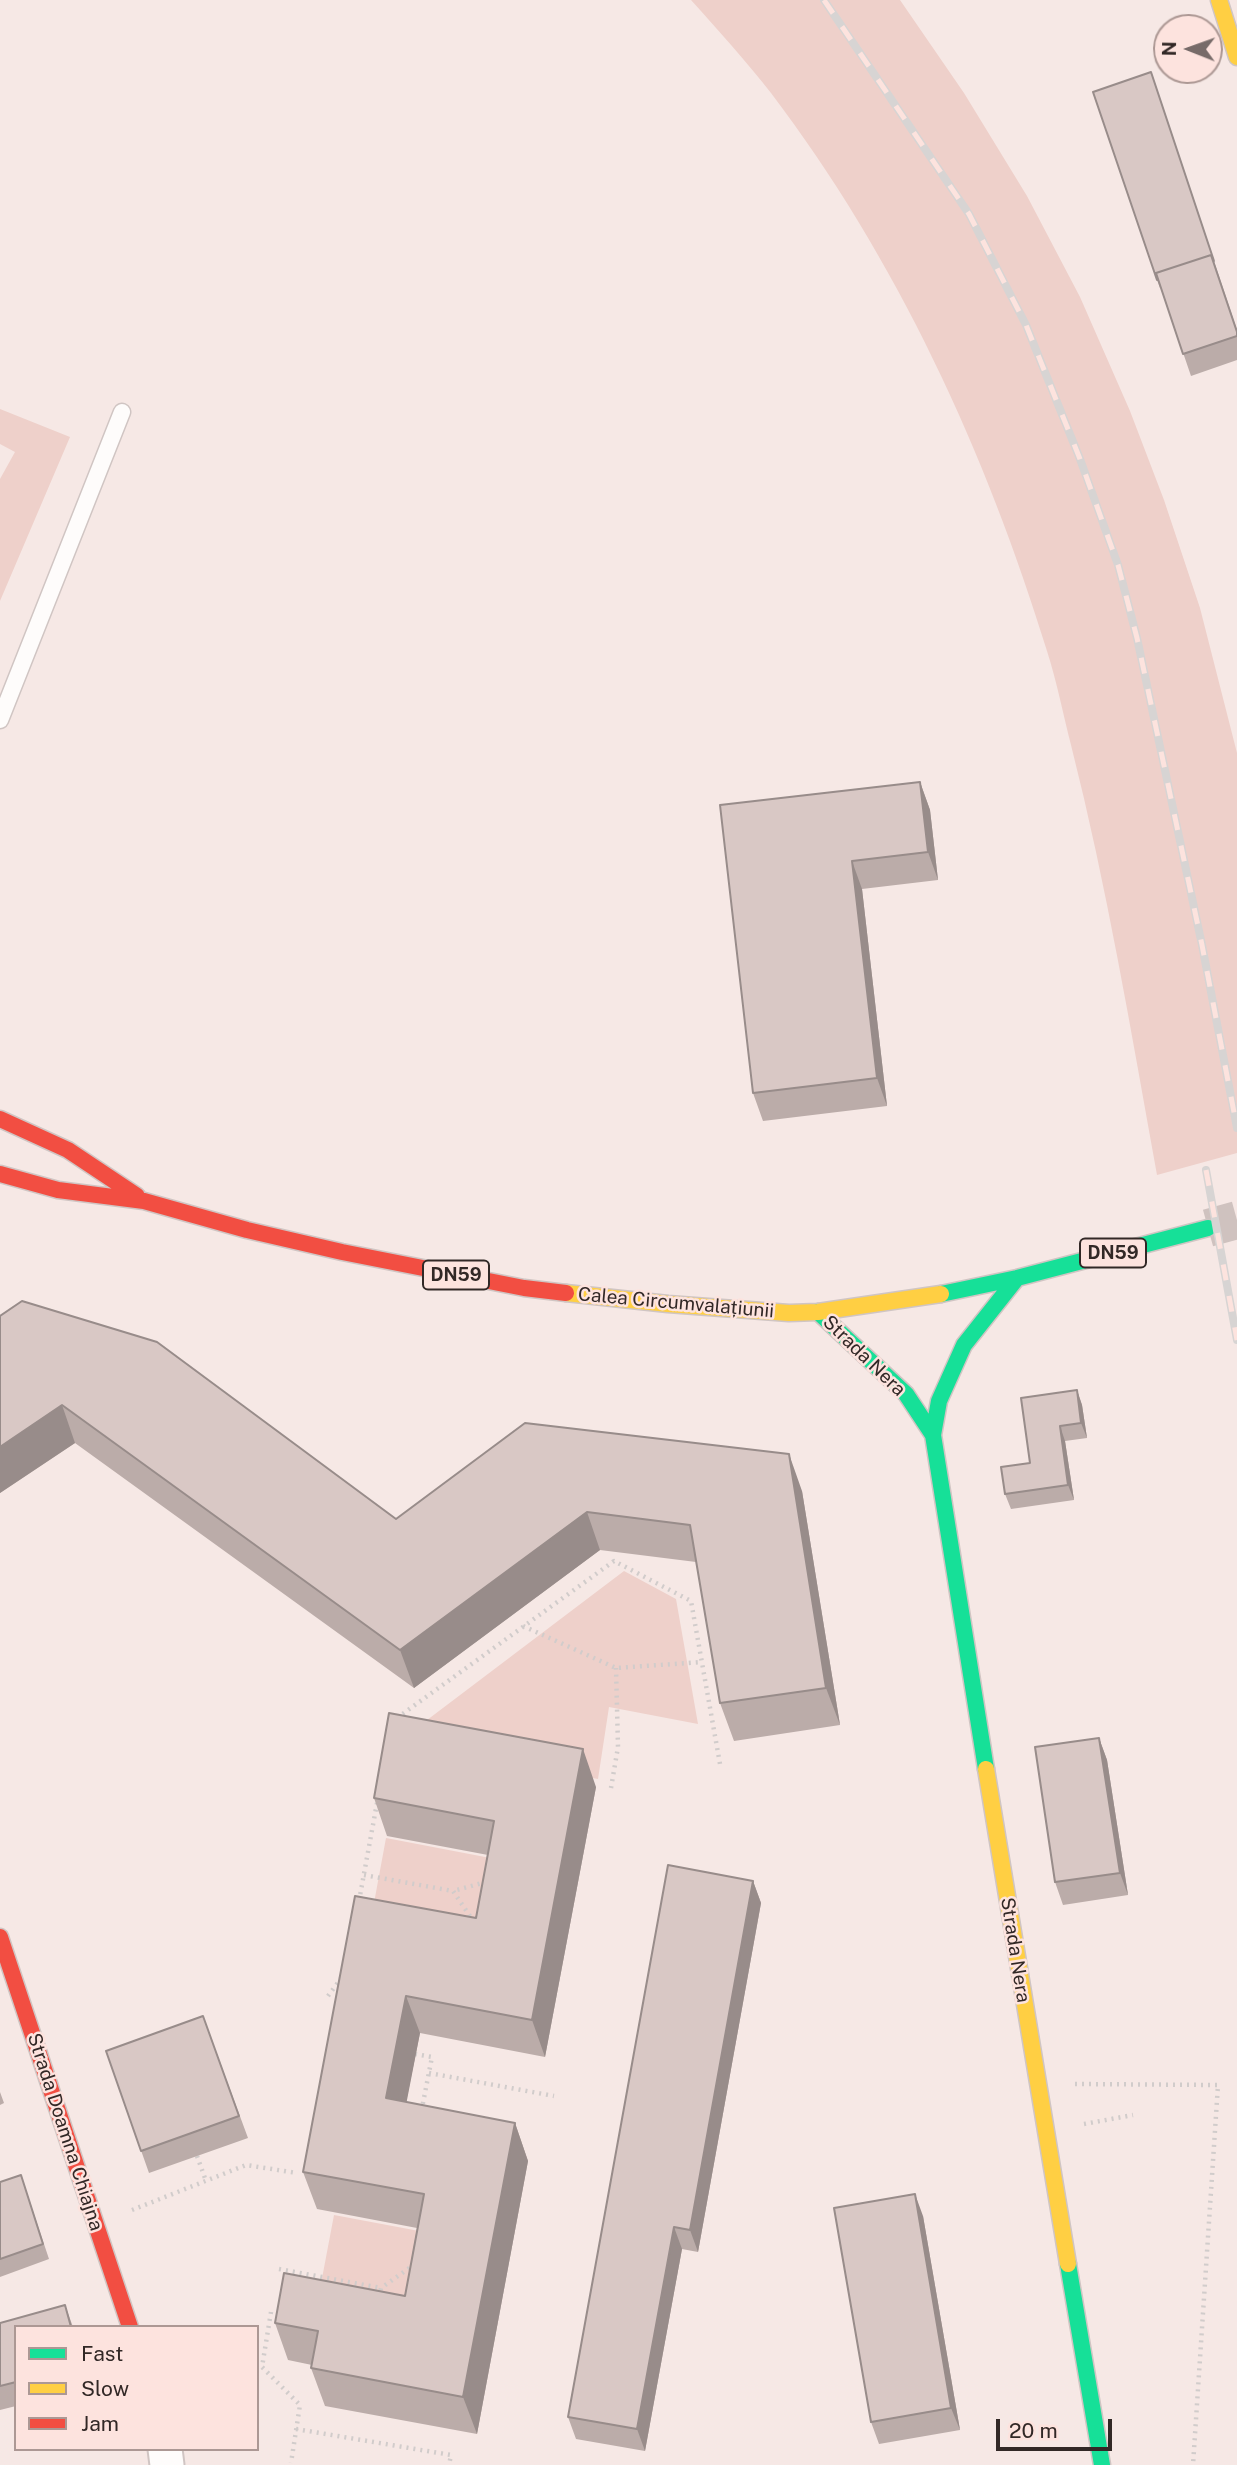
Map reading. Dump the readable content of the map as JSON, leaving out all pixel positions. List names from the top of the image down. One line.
{"streets":{"street":["DN59","Calea Circumvalațiunii","Strada Nera","Strada Doamna Chiajna"]},"crossings":[["Calea Circumvalațiunii","Strada Nera"]],"legend":["Fast","Slow","Jam"],"scale_bar":"20 m","north":"left"}
